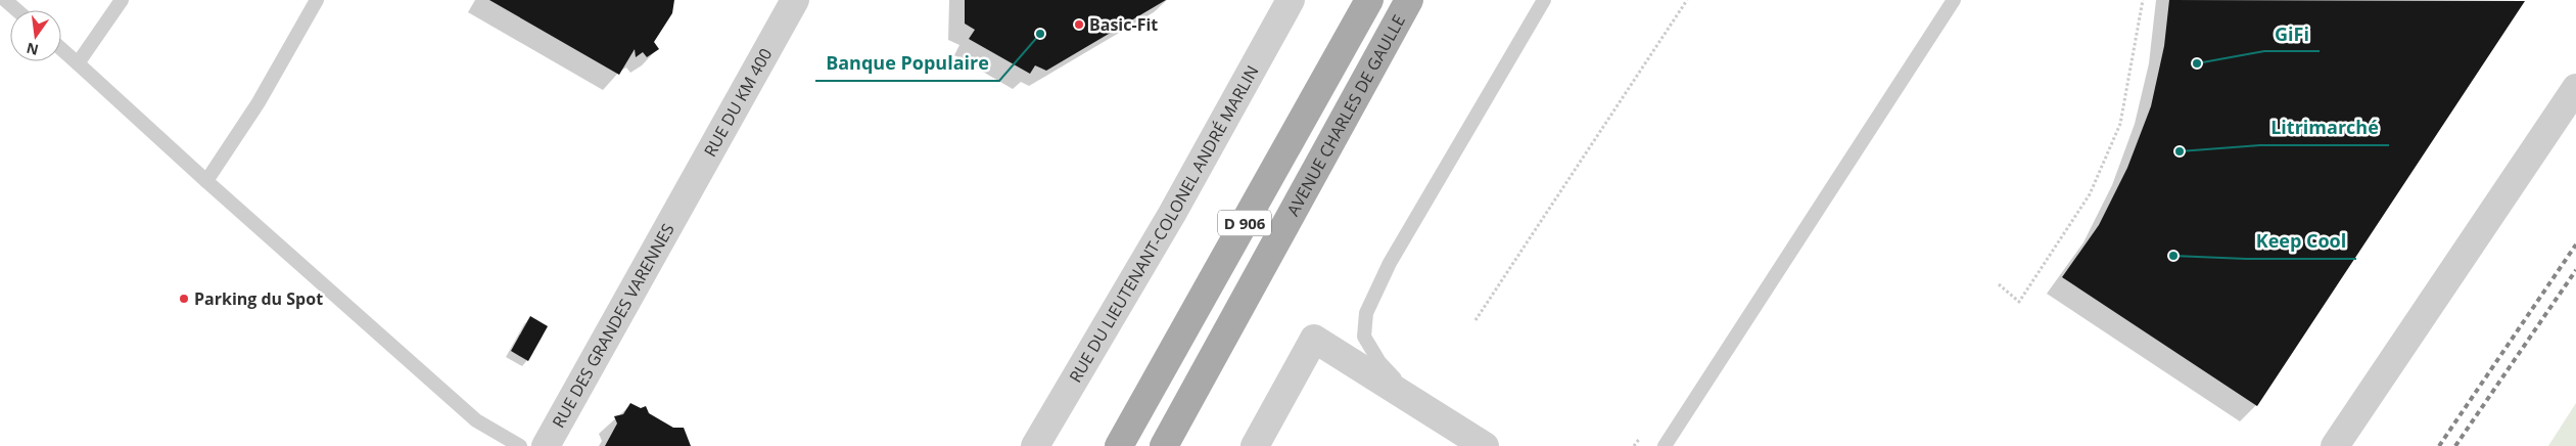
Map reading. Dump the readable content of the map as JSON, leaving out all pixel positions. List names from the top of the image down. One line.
{"streets":{"main road":["AVENUE CHARLES DE GAULLE","D 906"],"street":["RUE DU KM 400","RUE DU LIEUTENANT-COLONEL ANDRÉ MARLIN","RUE DES GRANDES VARENNES"]},"crossings":[["RUE DU KM 400","RUE DES GRANDES VARENNES"]],"places":["Basic-Fit","Banque Populaire","GiFi","Litrimarché","Keep Cool","Parking du Spot"],"north":"bottom"}
